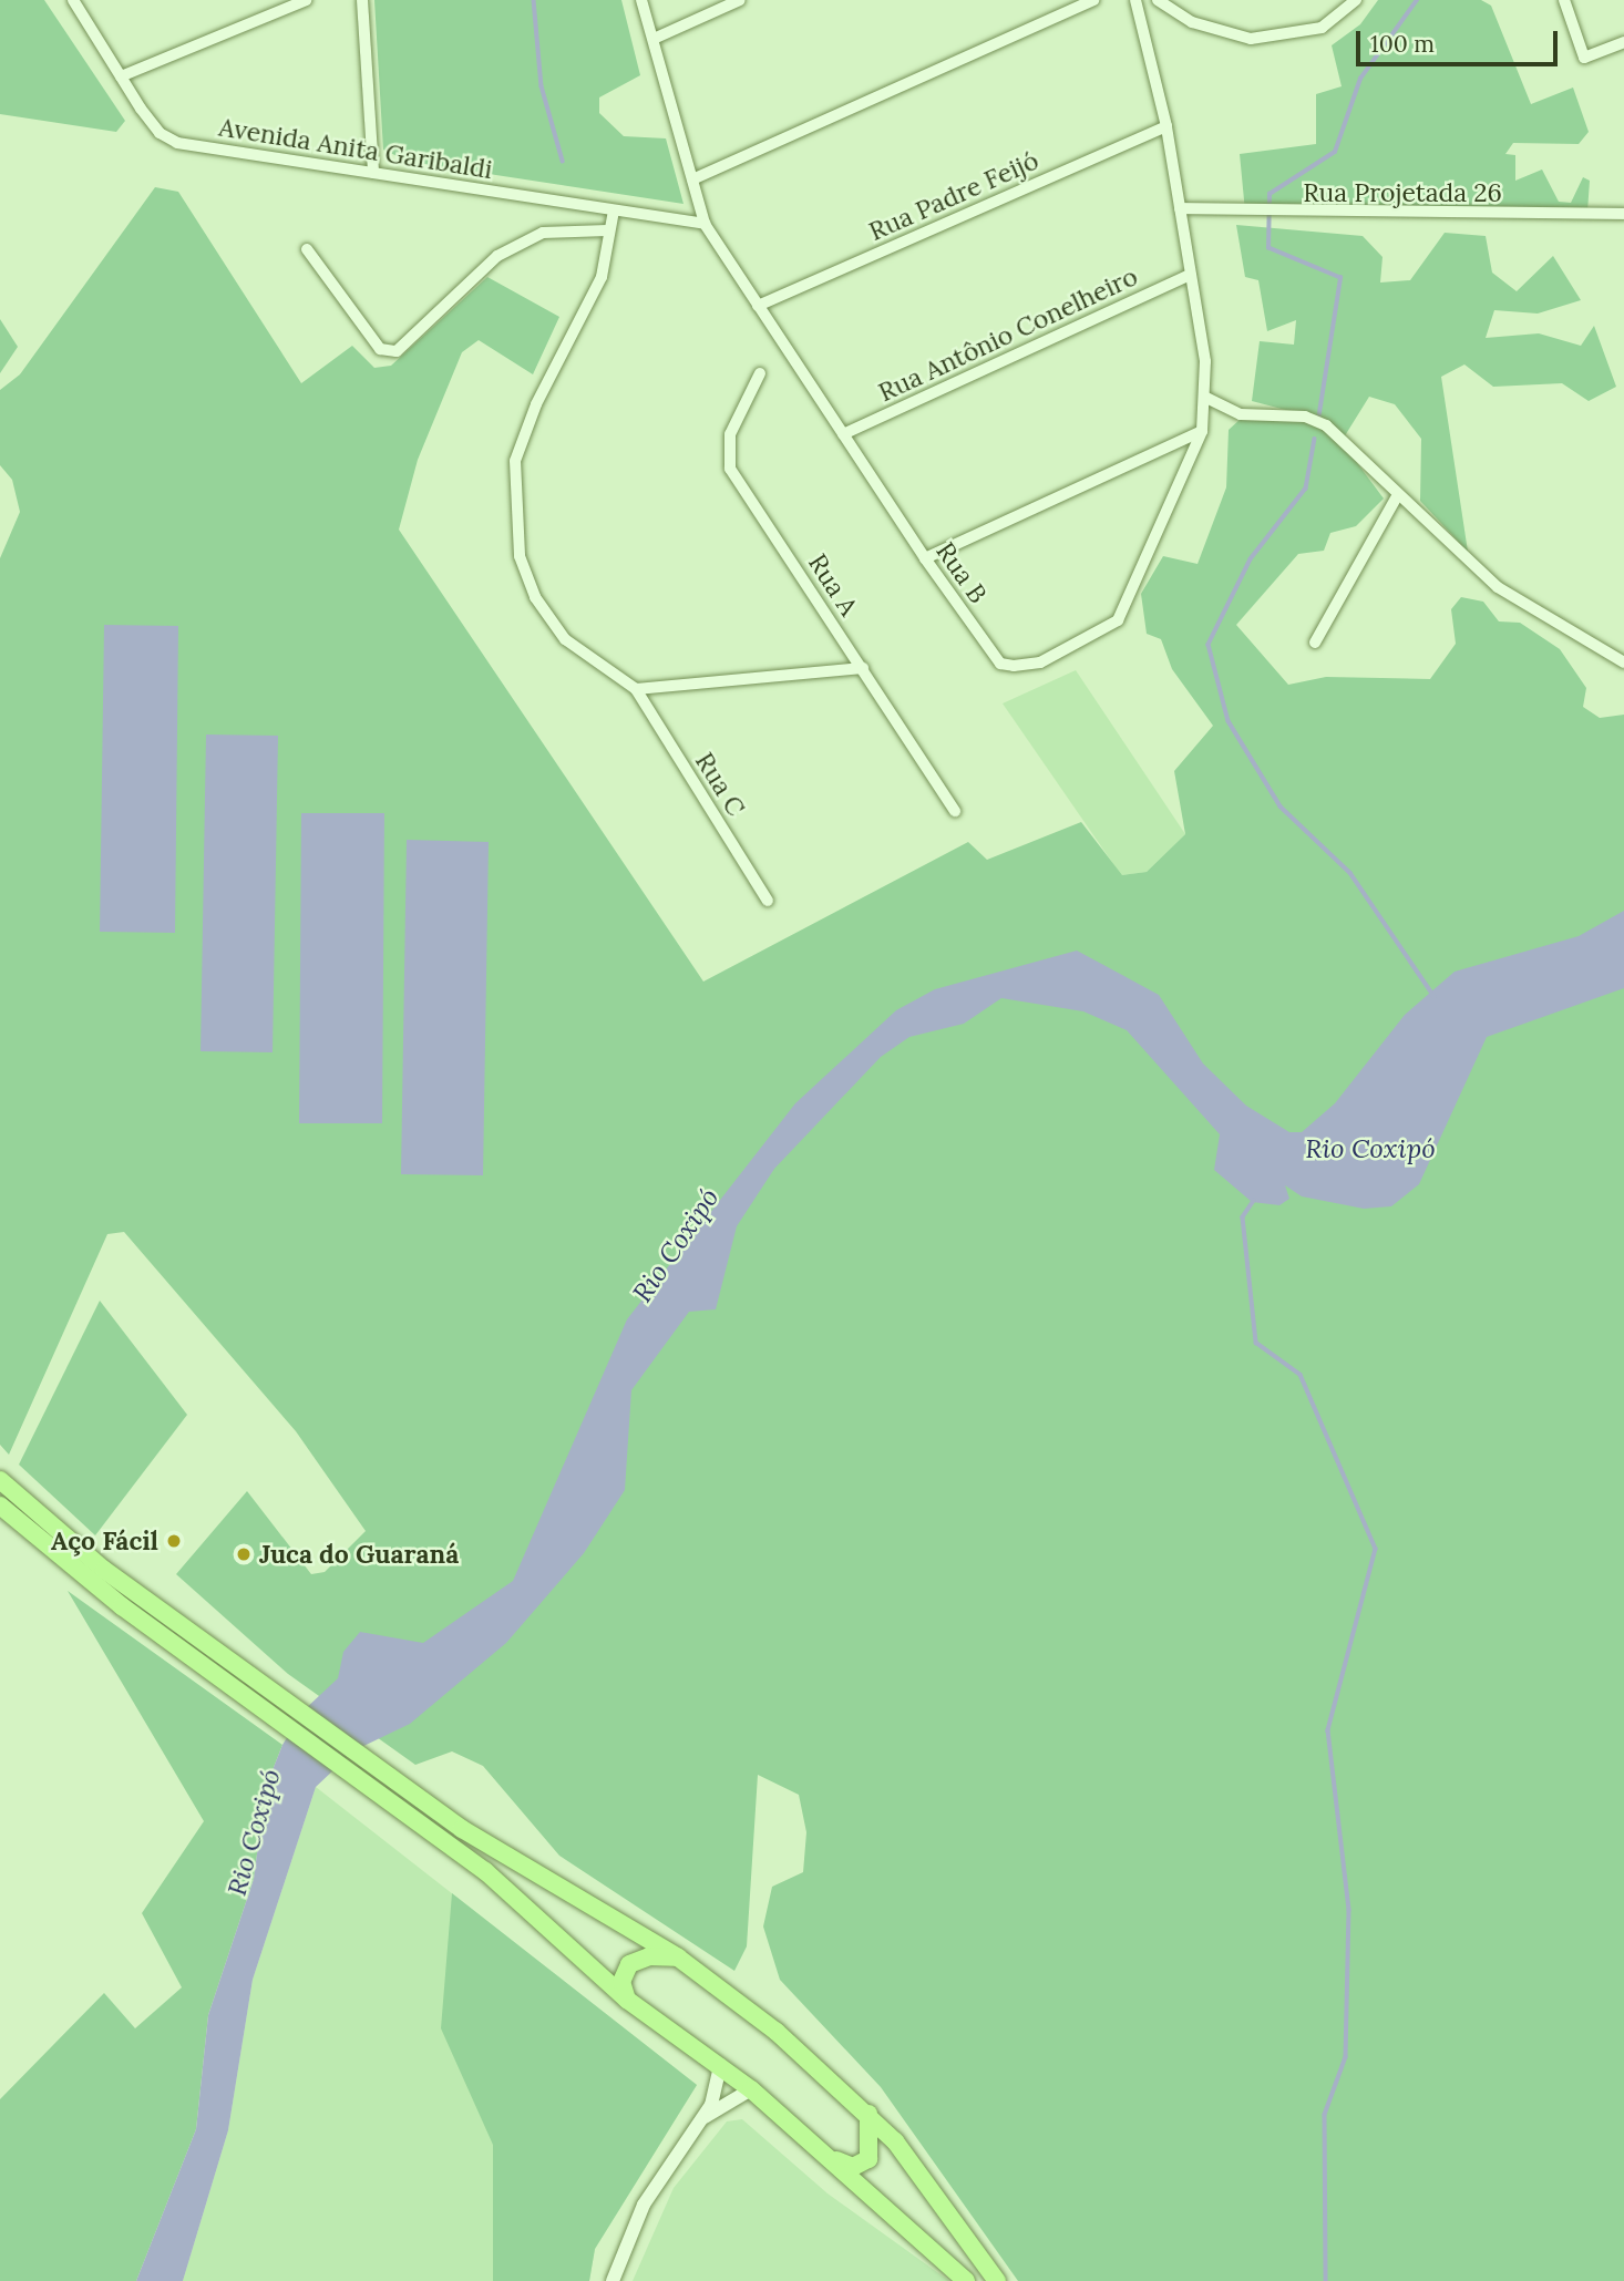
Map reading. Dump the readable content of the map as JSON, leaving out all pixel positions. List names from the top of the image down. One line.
{"streets":{"street":["Avenida Anita Garibaldi","Rua Projetada 26","Rua Padre Feijó","Rua Antônio Conelheiro","Rua B","Rua A","Rua C"]},"crossings":[["Avenida Anita Garibaldi","Rua B"],["Rua Padre Feijó","Rua B"],["Rua Antônio Conelheiro","Rua B"]],"water":["Rio Coxipó"],"places":["Aço Fácil","Juca do Guaraná"],"scale_bar":"100 m"}
